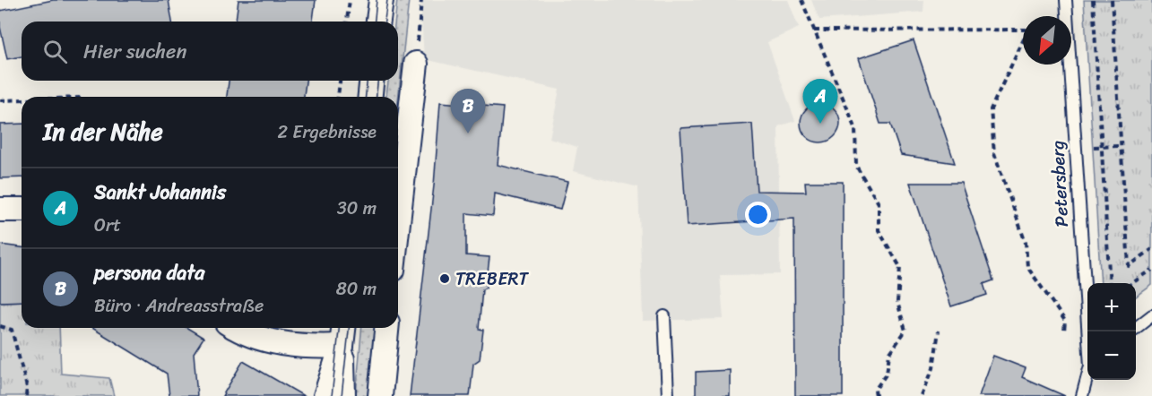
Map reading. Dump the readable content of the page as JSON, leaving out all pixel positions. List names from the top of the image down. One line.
{"streets":{"lane":["Petersberg"]},"places":["TREBERT"],"north":"bottom left","page":{"search":"Hier suchen","pins":["A","B"],"heading":["In der Nähe","2 Ergebnisse"],"list":[{"mark":"A","name":"Sankt Johannis","note":"Ort","value":"30 m"},{"mark":"B","name":"persona data","note":"Büro · Andreasstraße","value":"80 m"}],"map_buttons":["+","−"]}}
